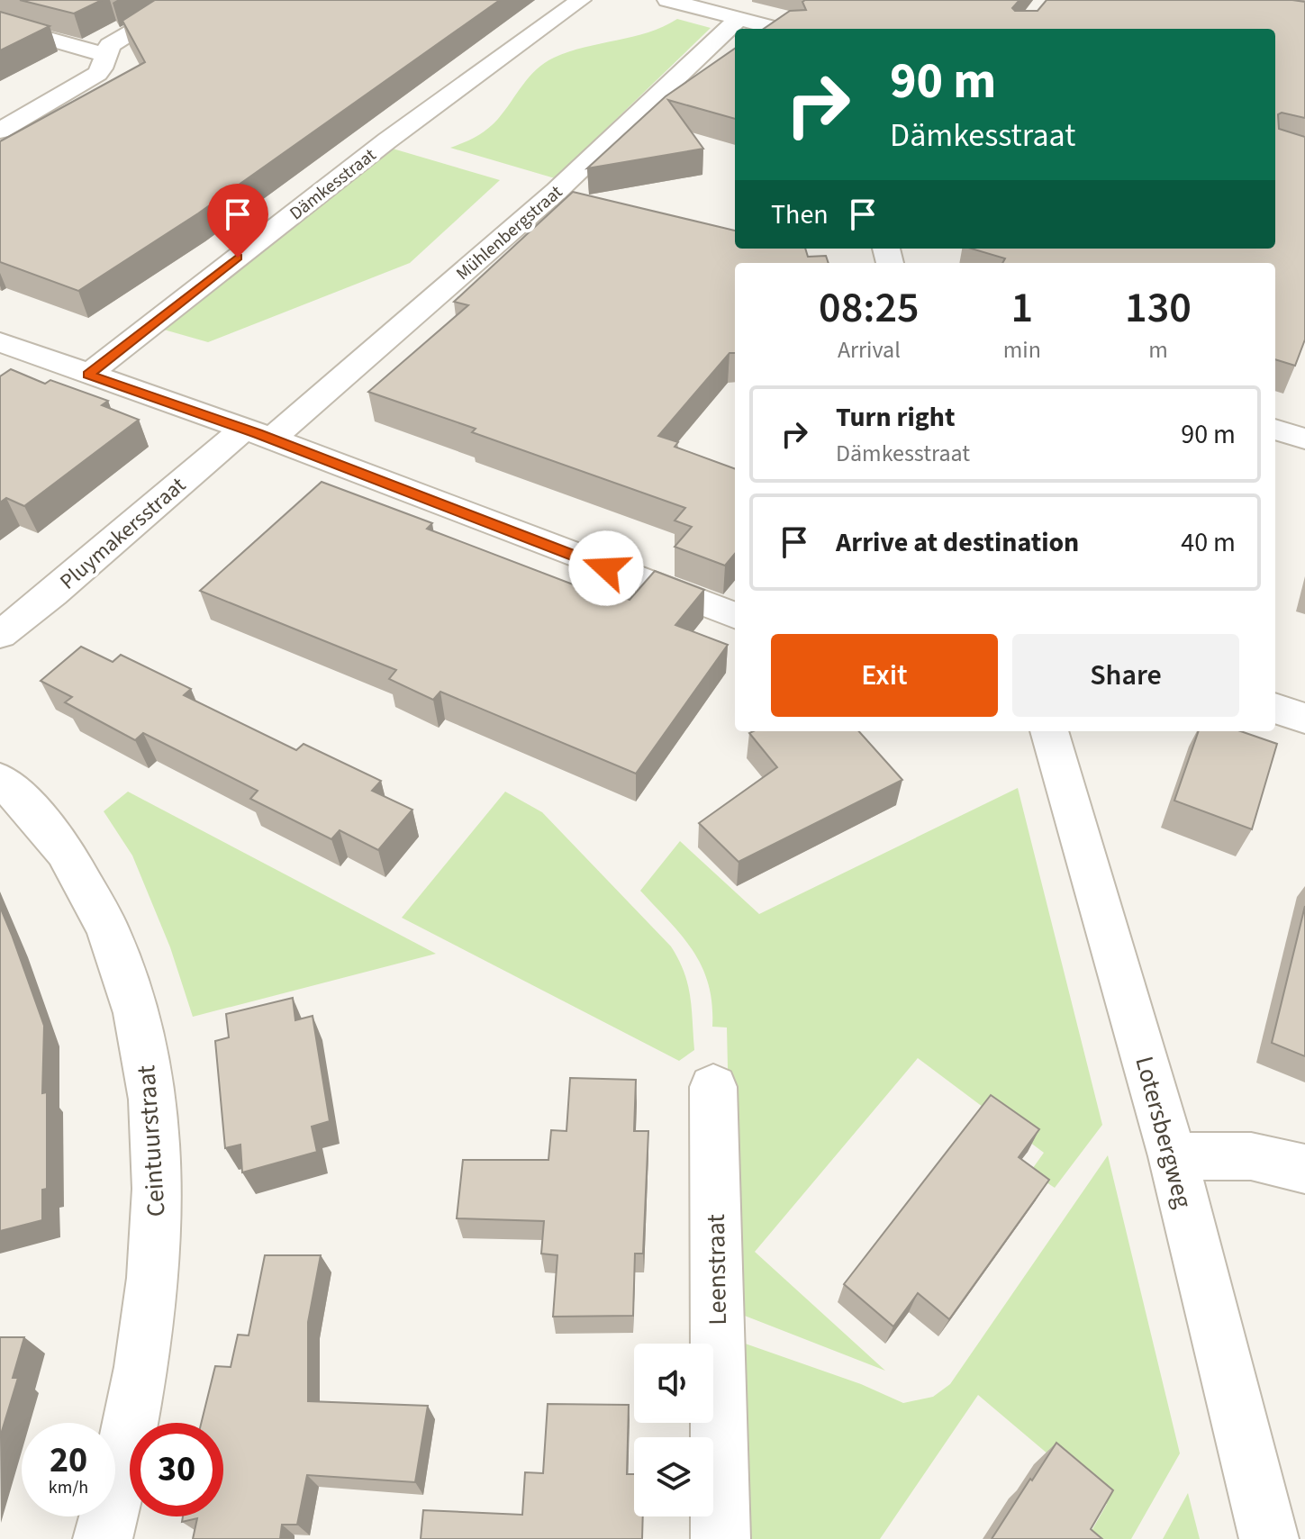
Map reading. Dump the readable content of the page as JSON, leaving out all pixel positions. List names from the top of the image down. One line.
{"streets":{"street":["Dämkesstraat","Mühlenbergstraat","Pluymakersstraat","Lotersbergweg","Ceintuurstraat","Leenstraat"]},"crossings":[["Mühlenbergstraat","Pluymakersstraat"]],"page":{"turn":["90 m","Dämkesstraat"],"then":"Then","eta":["08:25","Arrival","1","min","130","m"],"list":[{"name":"Turn right","note":"Dämkesstraat","value":"90 m"},{"name":"Arrive at destination","value":"40 m"}],"buttons":["Exit","Share"],"speed":"20 km/h","limit":"30"}}
